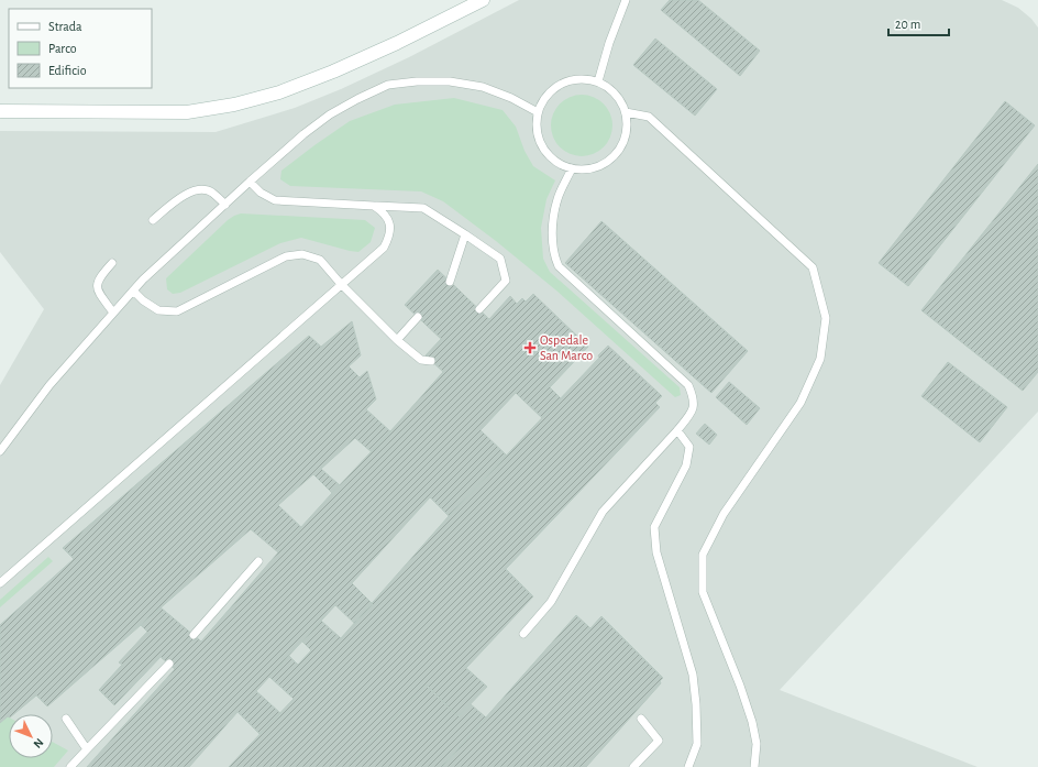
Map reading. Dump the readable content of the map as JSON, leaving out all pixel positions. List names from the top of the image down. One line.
{"places":{"health":["Ospedale San Marco"]},"legend":["Strada","Parco","Edificio"],"scale_bar":"20 m","north":"bottom right"}
